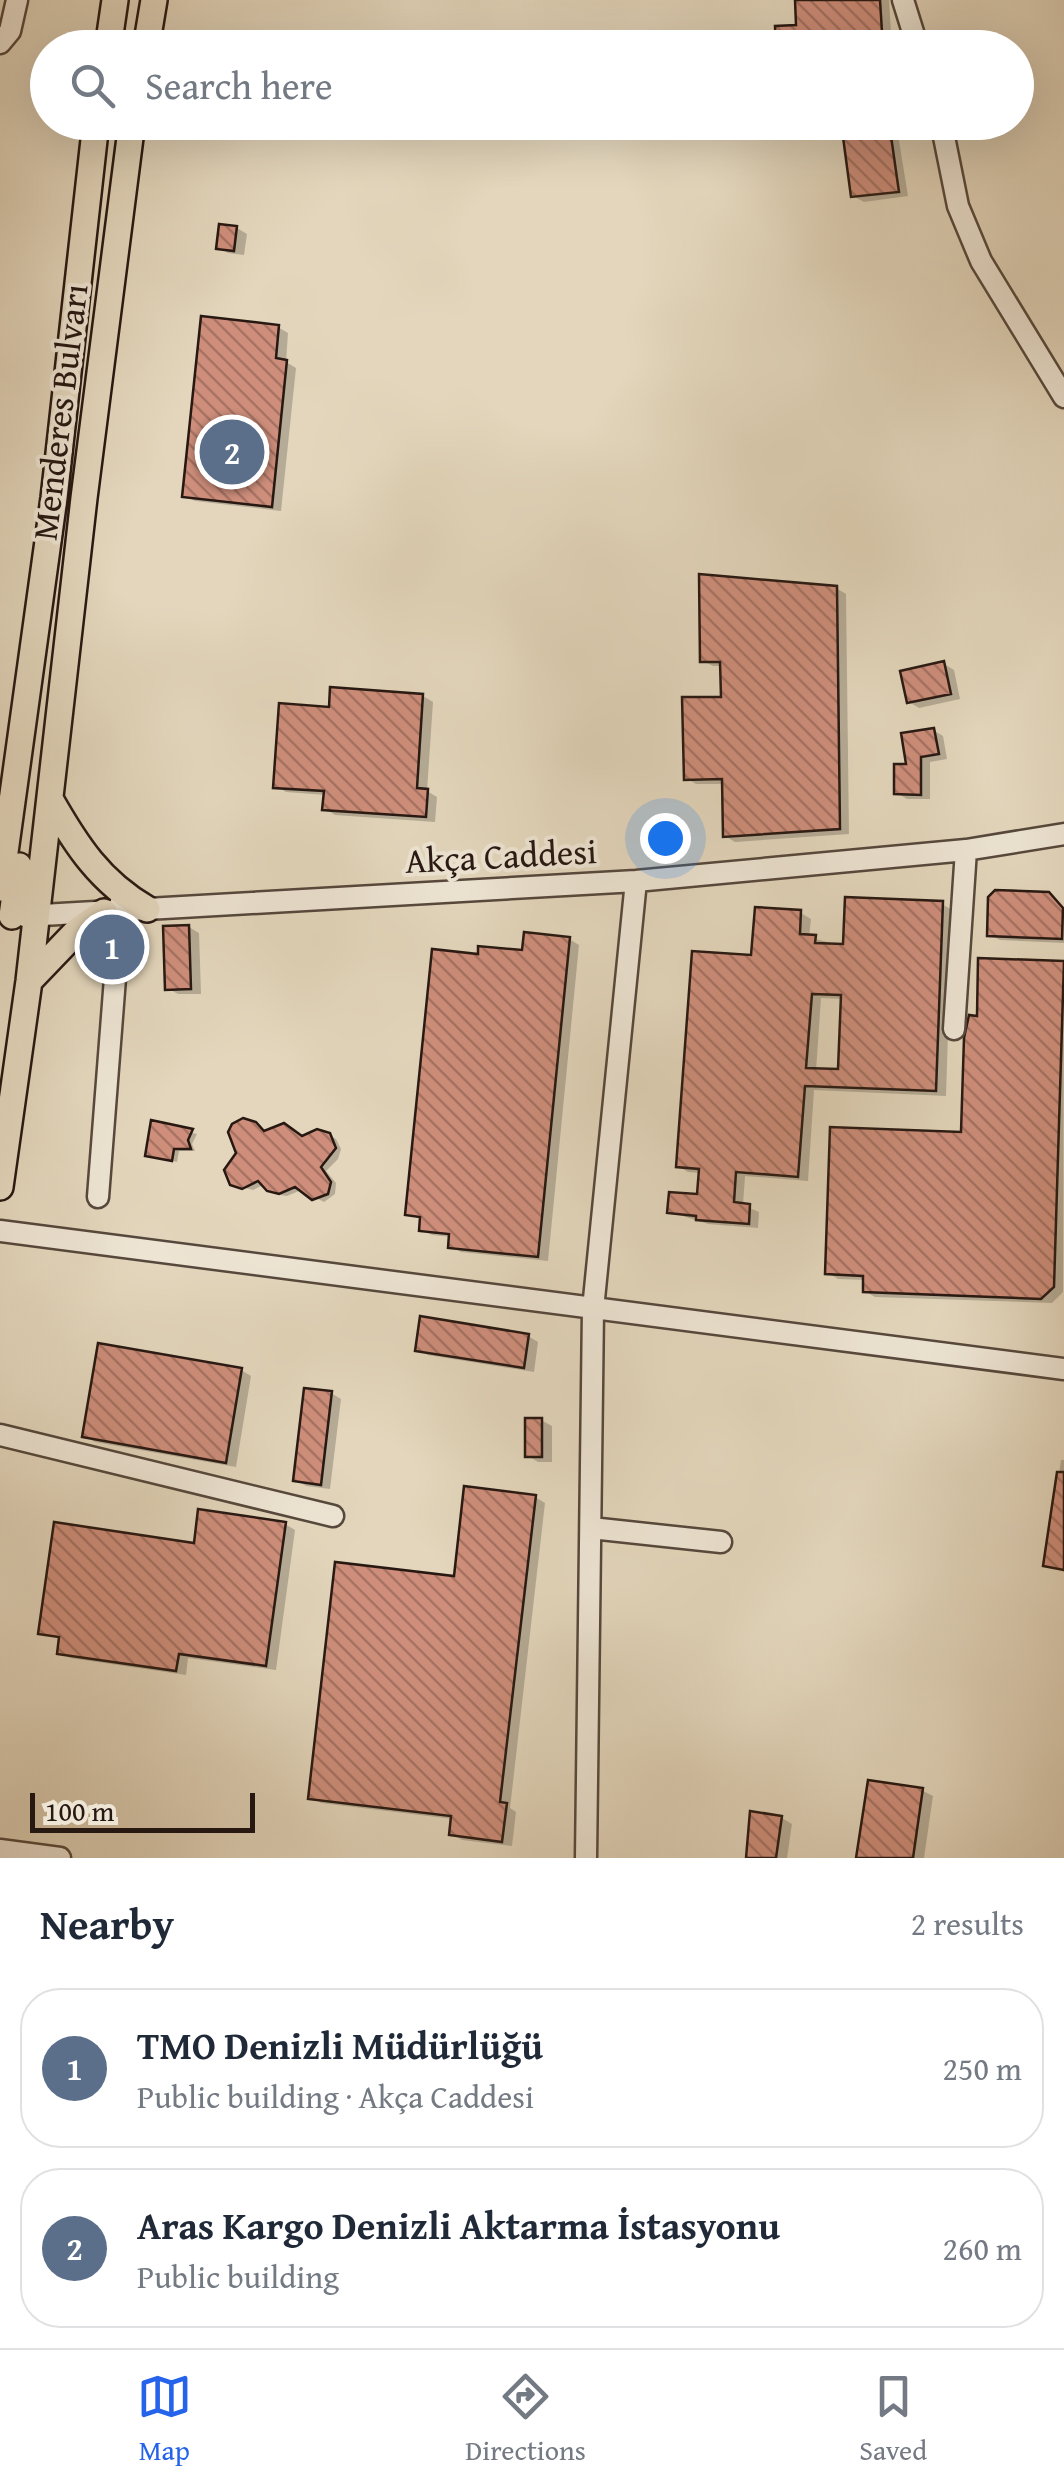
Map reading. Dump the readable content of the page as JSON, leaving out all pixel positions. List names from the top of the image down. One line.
{"streets":{"main road":["Menderes Bulvarı"],"street":["Akça Caddesi"]},"crossings":[["Menderes Bulvarı","Akça Caddesi"]],"scale_bar":"100 m","page":{"search":"Search here","pins":["2","1"],"scale":"100 m","heading":["Nearby","2 results"],"list":[{"mark":"1","name":"TMO Denizli Müdürlüğü","note":"Public building · Akça Caddesi","value":"250 m"},{"mark":"2","name":"Aras Kargo Denizli Aktarma İstasyonu","note":"Public building","value":"260 m"}],"nav":["Map","Directions","Saved"]}}
